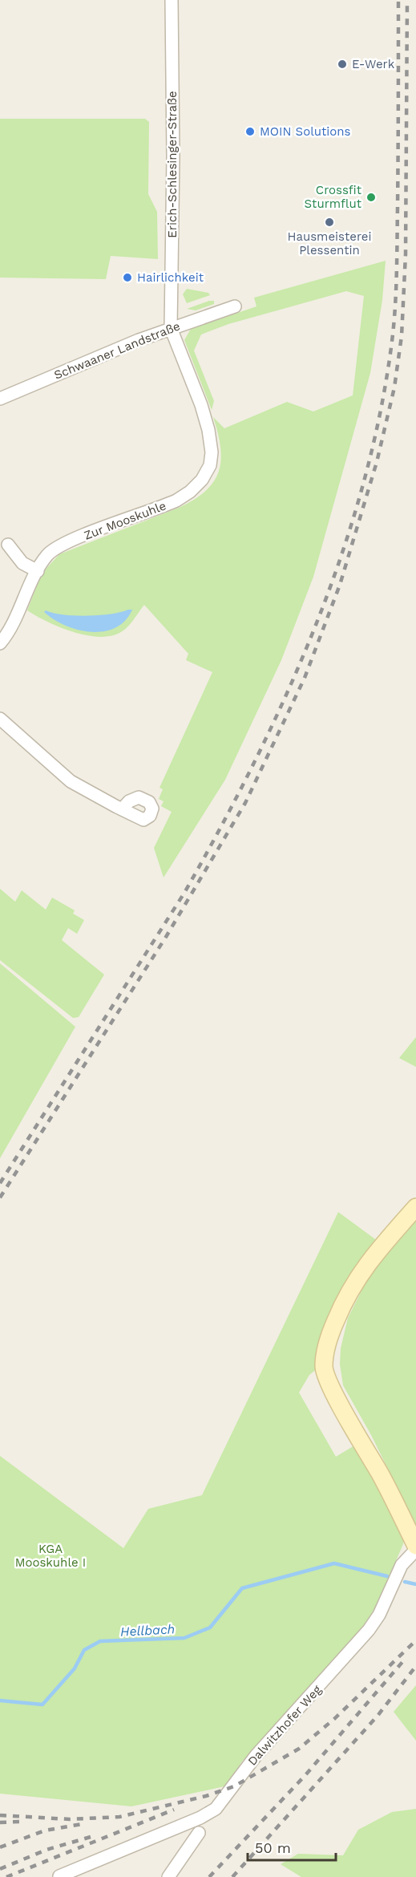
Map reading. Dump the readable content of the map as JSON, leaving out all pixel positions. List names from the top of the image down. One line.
{"streets":{"street":["Erich-Schlesinger-Straße","Schwaaner Landstraße","Zur Mooskuhle","Dalwitzhofer Weg"]},"crossings":[["Erich-Schlesinger-Straße","Schwaaner Landstraße"],["Erich-Schlesinger-Straße","Zur Mooskuhle"],["Schwaaner Landstraße","Zur Mooskuhle"]],"water":["Hellbach"],"parks":["KGA Mooskuhle I"],"places":["E-Werk","MOIN Solutions","Crossfit Sturmflut","Hausmeisterei Plessentin","Hairlichkeit"],"scale_bar":"50 m"}
